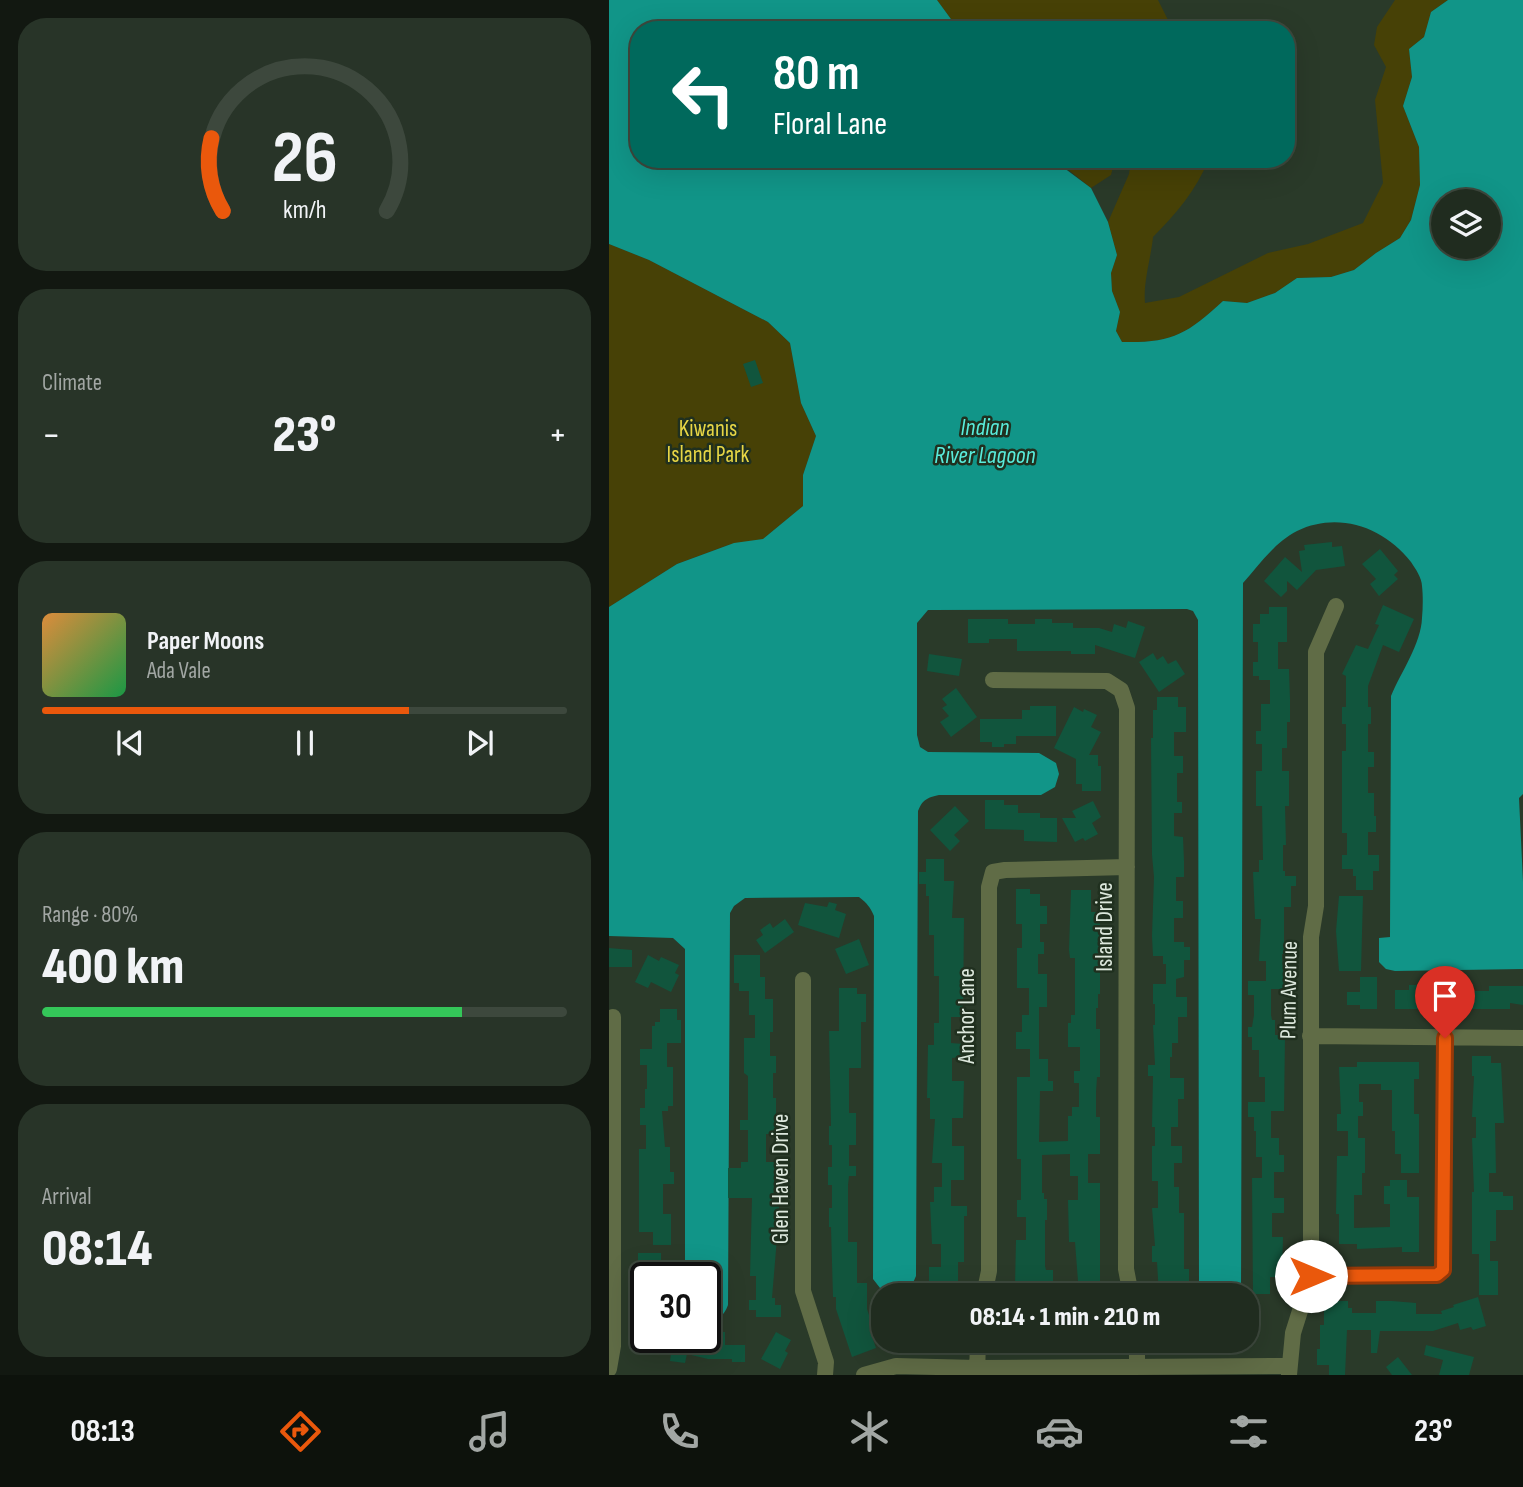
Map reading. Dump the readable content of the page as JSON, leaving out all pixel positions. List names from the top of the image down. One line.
{"streets":{"street":["Island Drive","Plum Avenue","Anchor Lane","Glen Haven Drive"]},"crossings":[["Island Drive","Anchor Lane"]],"water":["Indian River Lagoon"],"parks":["Kiwanis Island Park"],"page":{"turn":["80 m","Floral Lane"],"tile":["Climate",["Range · 80%","400 km"],["Arrival","08:14"]],"heat":["−","23°","+"],"song":["Paper Moons","Ada Vale"],"limit":"30","trip":"08:14 · 1 min · 210 m","tabs":["08:13","23°"],"gauge":["26","km/h"]}}
